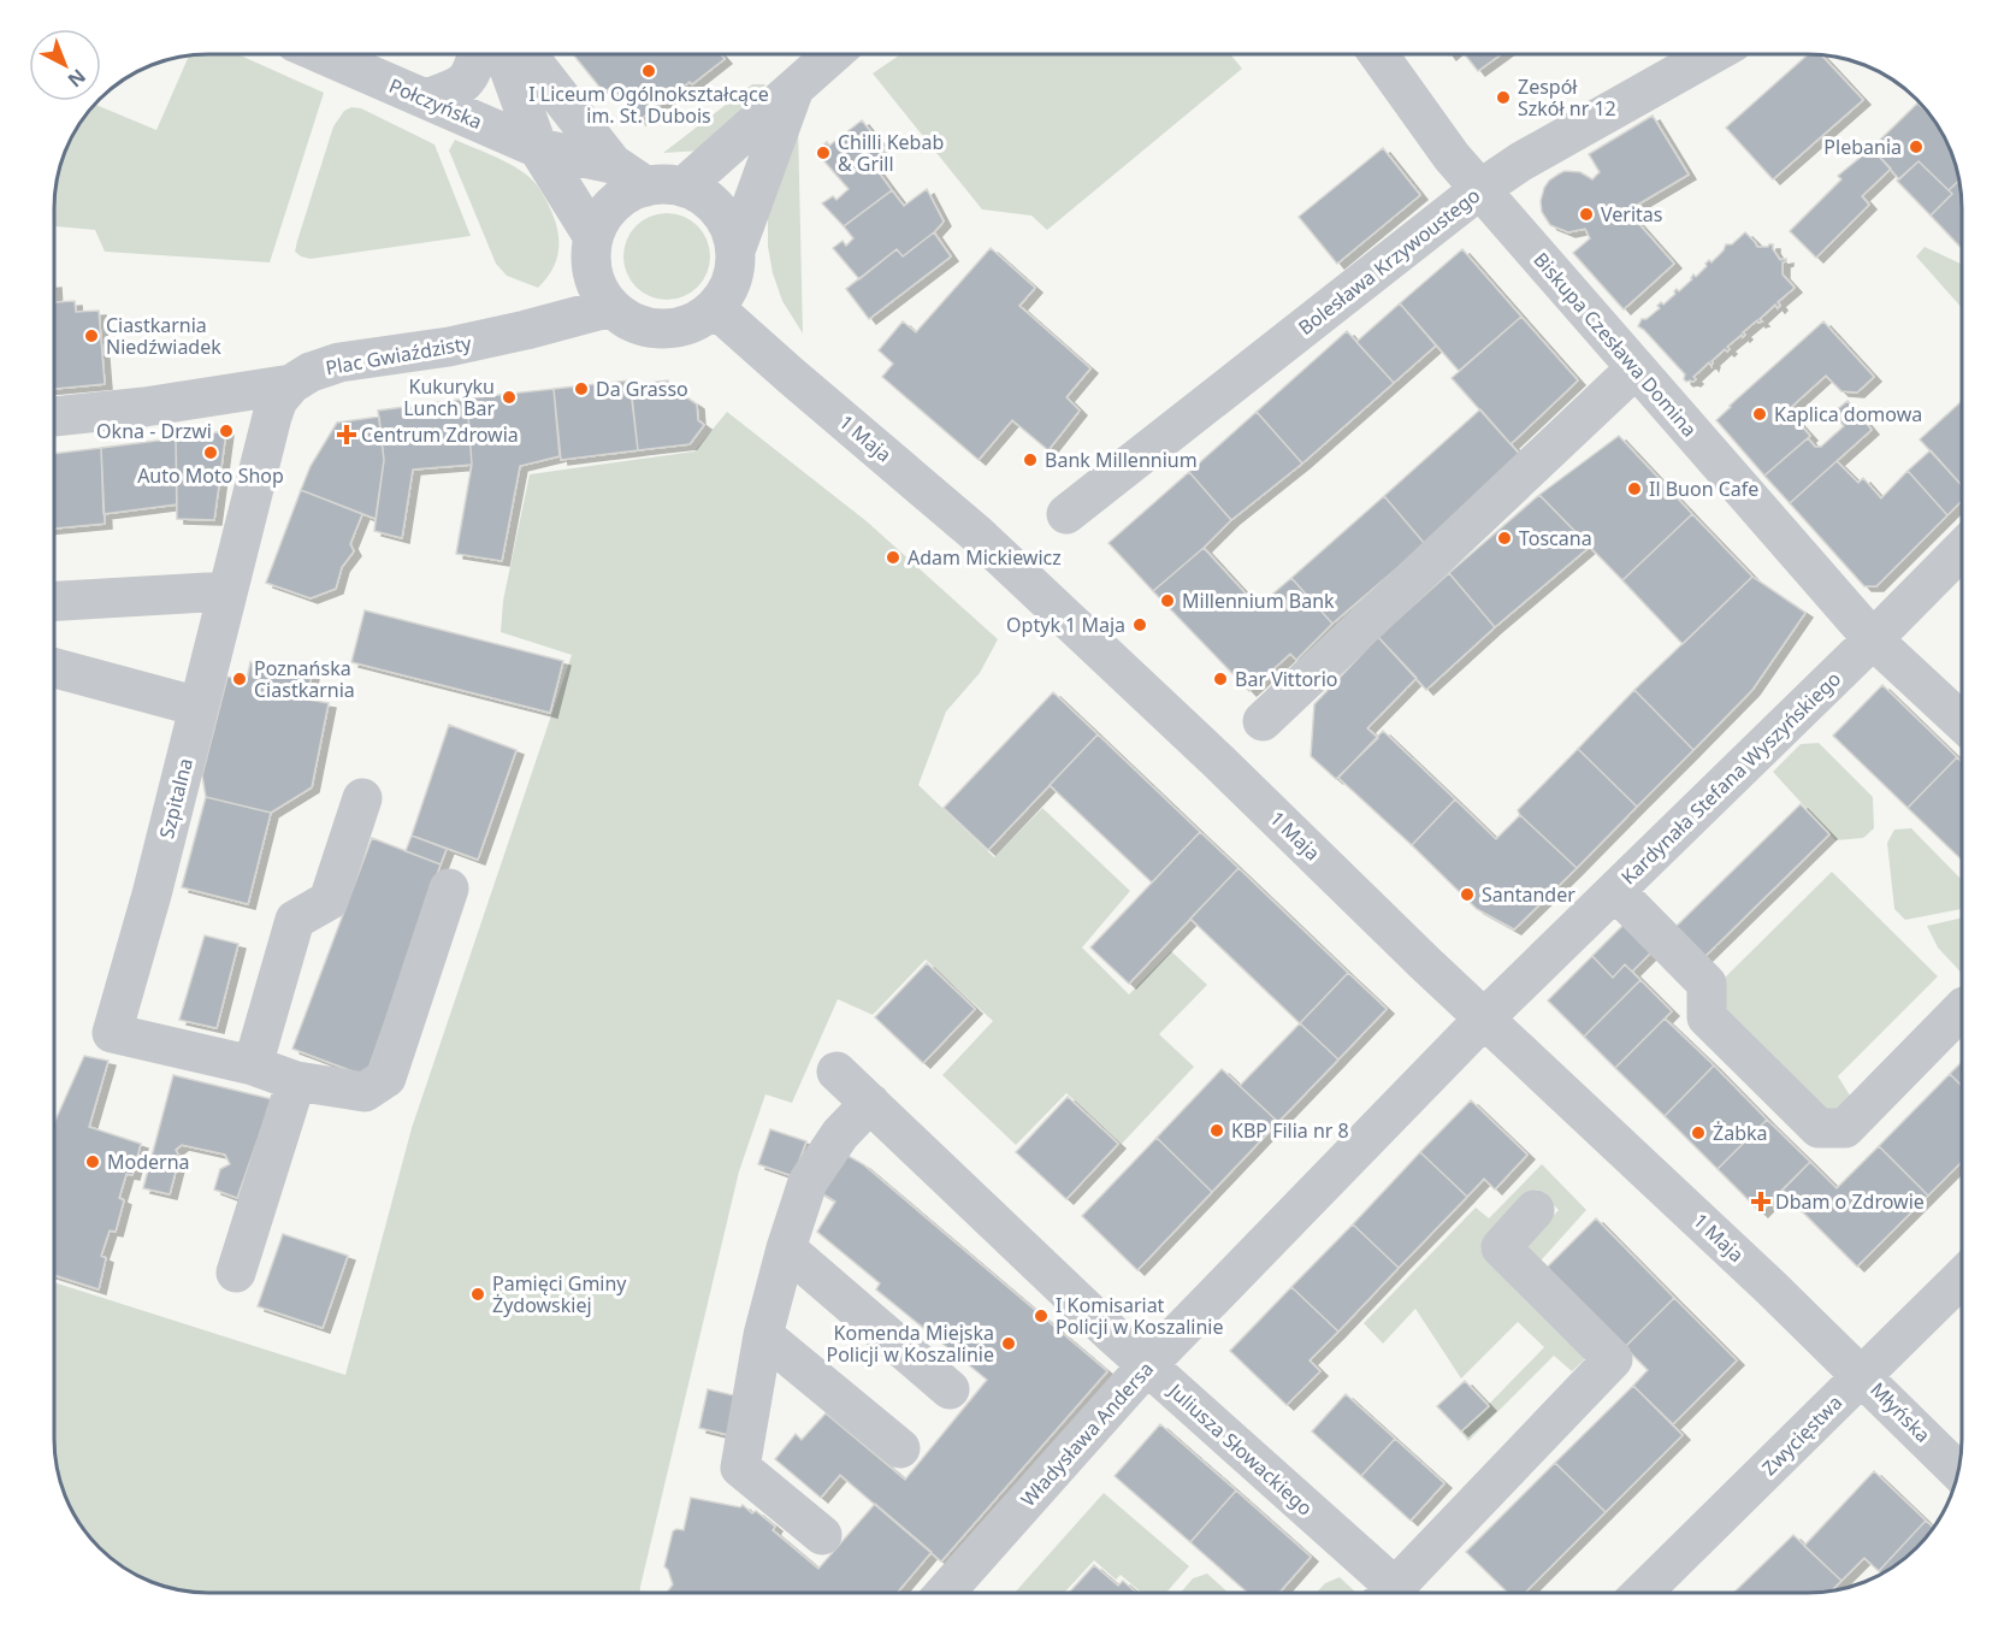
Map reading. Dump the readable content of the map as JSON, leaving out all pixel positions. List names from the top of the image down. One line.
{"streets":{"street":["Połczyńska","Bolesława Krzywoustego","Biskupa Czesława Domina","Plac Gwiaździsty","1 Maja","Kardynała Stefana Wyszyńskiego","Szpitalna","Młyńska","Władysława Andersa","Zwycięstwa","Juliusza Słowackiego"]},"crossings":[["Połczyńska","Plac Gwiaździsty"],["Połczyńska","1 Maja"],["Bolesława Krzywoustego","Biskupa Czesława Domina"],["Biskupa Czesława Domina","Kardynała Stefana Wyszyńskiego"],["Plac Gwiaździsty","1 Maja"],["Plac Gwiaździsty","Szpitalna"],["1 Maja","Kardynała Stefana Wyszyńskiego"],["1 Maja","Młyńska"],["1 Maja","Władysława Andersa"],["1 Maja","Zwycięstwa"],["Kardynała Stefana Wyszyńskiego","Władysława Andersa"],["Młyńska","Zwycięstwa"],["Władysława Andersa","Juliusza Słowackiego"]],"places":{"other":["I Liceum Ogólnokształcące im. St. Dubois","Zespół Szkół nr 12","Plebania","Chilli Kebab & Grill","Veritas","Ciastkarnia Niedźwiadek","Da Grasso","Kukuryku Lunch Bar","Kaplica domowa","Okna - Drzwi","Auto Moto Shop","Bank Millennium","Il Buon Cafe","Toscana","Adam Mickiewicz","Millennium Bank","Optyk 1 Maja","Poznańska Ciastkarnia","Bar Vittorio","Santander","KBP Filia nr 8","Żabka","Moderna","Pamięci Gminy Żydowskiej","I Komisariat Policji w Koszalinie","Komenda Miejska Policji w Koszalinie"],"health":["Centrum Zdrowia","Dbam o Zdrowie"]},"north":"bottom right"}
